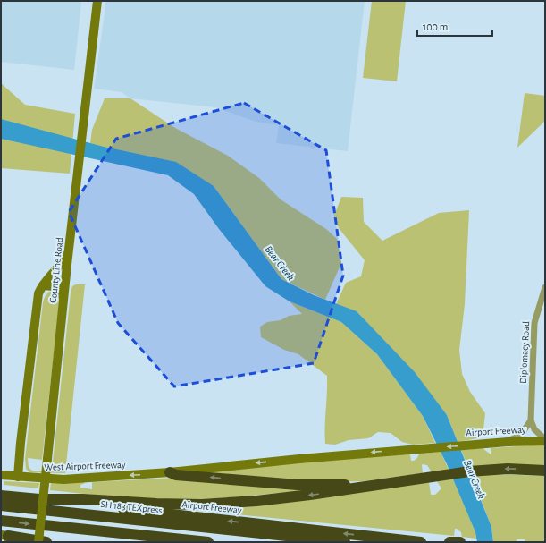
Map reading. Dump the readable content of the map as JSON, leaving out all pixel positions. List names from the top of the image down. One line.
{"streets":{"highway":["Airport Freeway","SH 183 TEXpress"],"main road":["County Line Road","West Airport Freeway"],"street":["Diplomacy Road"]},"crossings":[["Airport Freeway","West Airport Freeway"]],"one_way":["Airport Freeway","West Airport Freeway"],"water":["Bear Creek"],"scale_bar":"100 m"}
